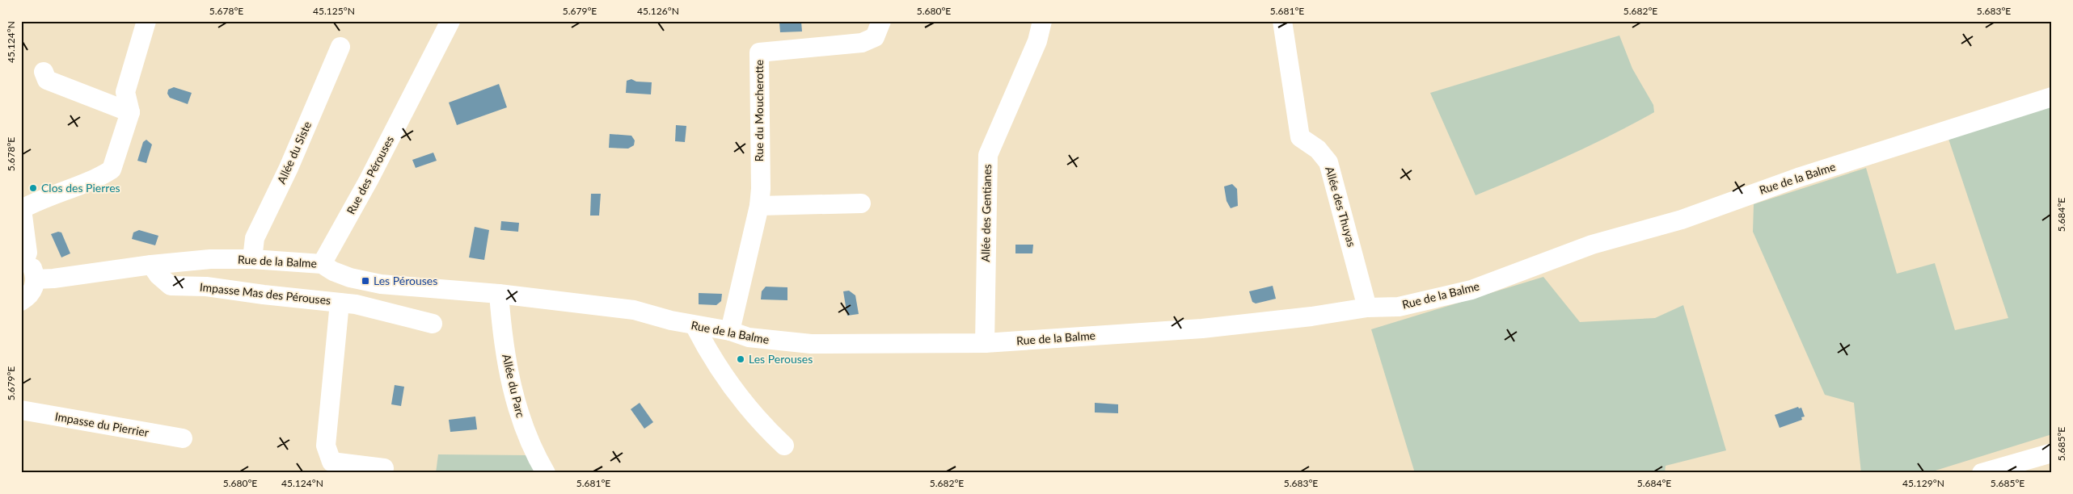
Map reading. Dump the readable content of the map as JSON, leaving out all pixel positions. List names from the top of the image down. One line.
{"streets":{"street":["Rue du Moucherotte","Allée du Siste","Rue des Pérouses","Rue de la Balme","Allée des Thuyas","Allée des Gentianes","Impasse Mas des Pérouses","Allée du Parc","Impasse du Pierrier"]},"crossings":[["Rue du Moucherotte","Rue de la Balme"],["Allée du Siste","Rue de la Balme"],["Rue des Pérouses","Rue de la Balme"],["Rue de la Balme","Allée des Thuyas"],["Rue de la Balme","Allée des Gentianes"],["Rue de la Balme","Impasse Mas des Pérouses"],["Rue de la Balme","Allée du Parc"]],"places":{"other":["Clos des Pierres","Les Perouses"],"transit":["Les Pérouses"]},"coordinates":["5.678°E","45.125°N","5.679°E","45.126°N","5.680°E","5.681°E","5.682°E","5.683°E","45.124°N","5.684°E","5.685°E","45.129°N"]}
